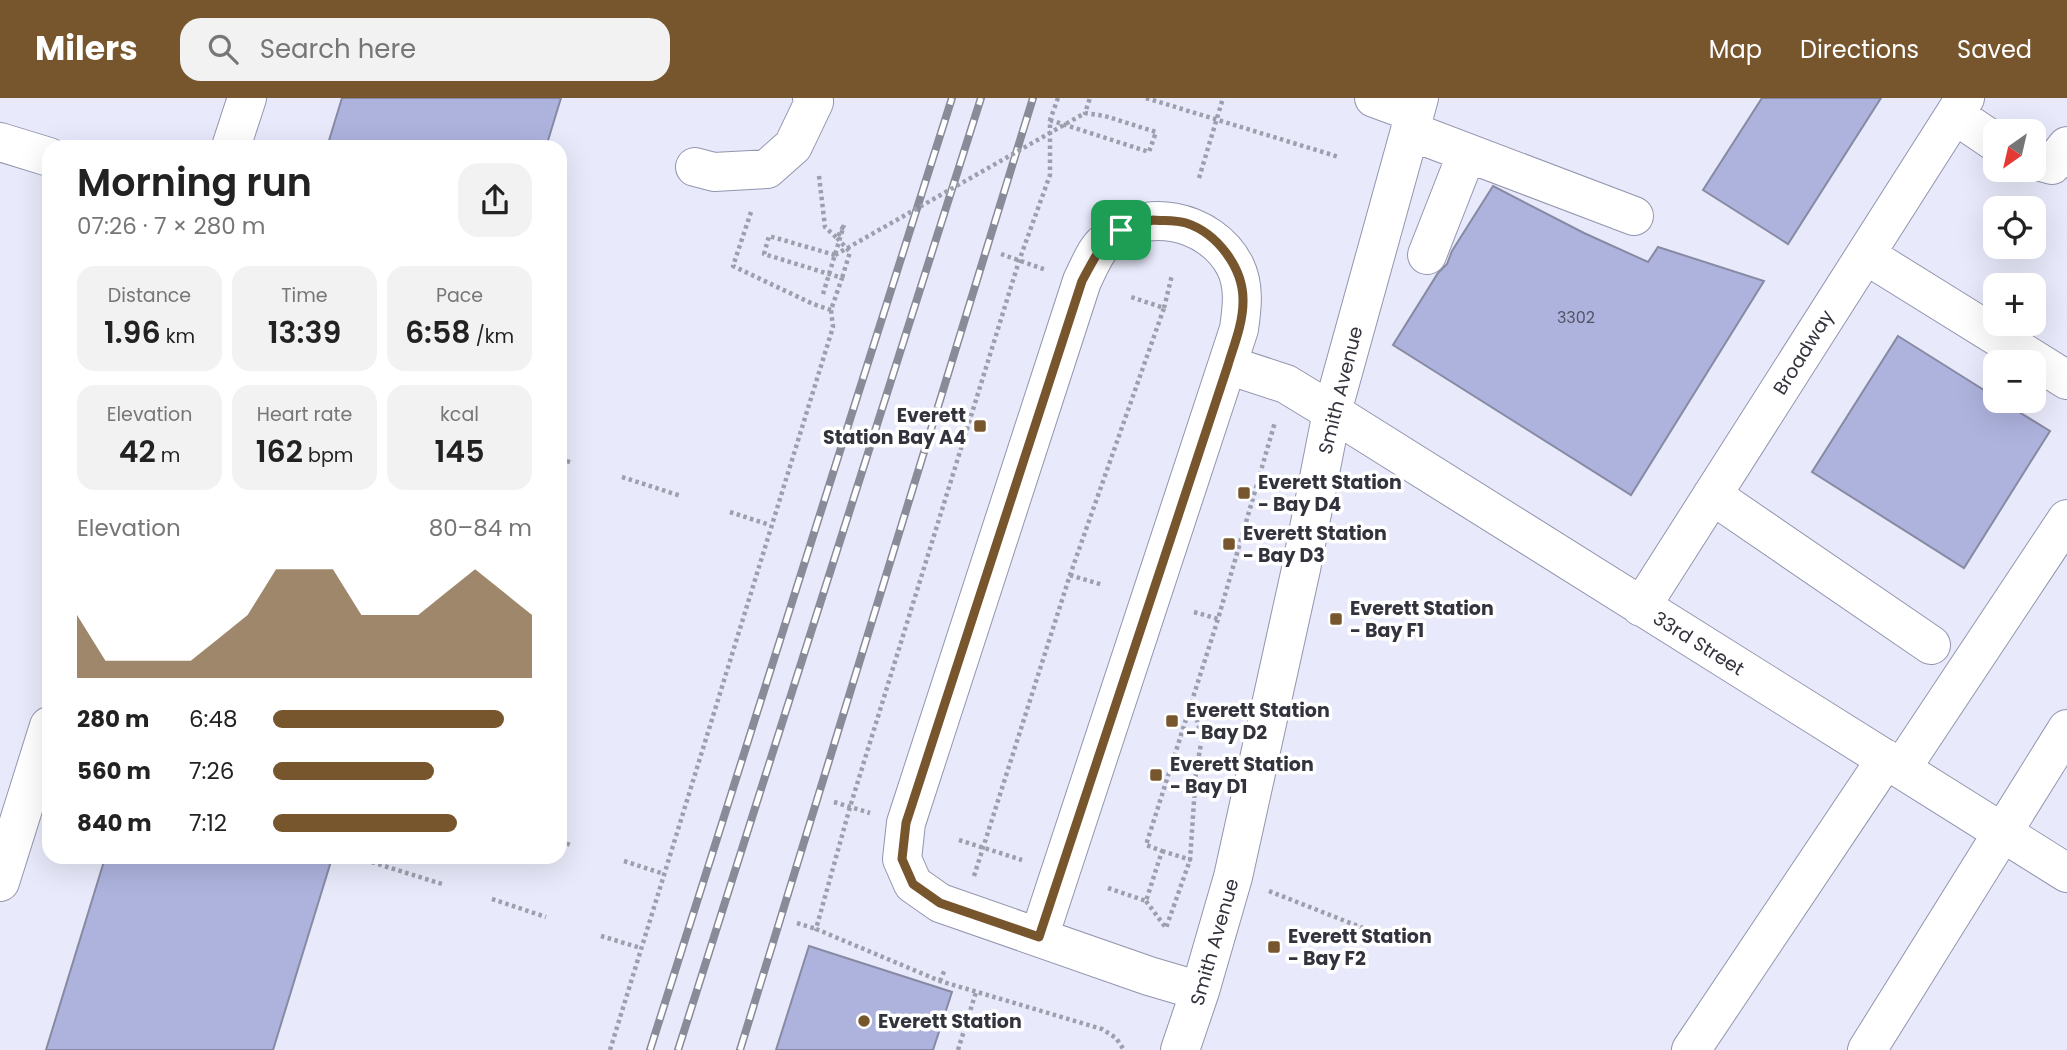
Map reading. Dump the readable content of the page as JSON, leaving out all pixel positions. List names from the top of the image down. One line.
{"streets":{"street":["Broadway","Smith Avenue","33rd Street"]},"crossings":[["Broadway","33rd Street"],["Smith Avenue","33rd Street"]],"places":{"transit":["Everett Station Bay A4","Everett Station - Bay D4","Everett Station - Bay D3","Everett Station - Bay F1","Everett Station - Bay D2","Everett Station - Bay D1","Everett Station - Bay F2"],"other":["Everett Station"]},"house_numbers":["3302"],"north":"bottom left","page":{"header":"Milers","search":"Search here","nav":["Map","Directions","Saved"],"map_buttons":["+","−"],"heading":["Morning run","07:26 · 7 × 280 m"],"stats":[["Distance","1.96 km"],["Time","13:39"],["Pace","6:58 /km"],["Elevation","42 m"],["Heart rate","162 bpm"],["kcal","145"]],"chart":["Elevation","80–84 m"],"list":[{"name":"280 m","note":"6:48"},{"name":"560 m","note":"7:26"},{"name":"840 m","note":"7:12"}]}}
